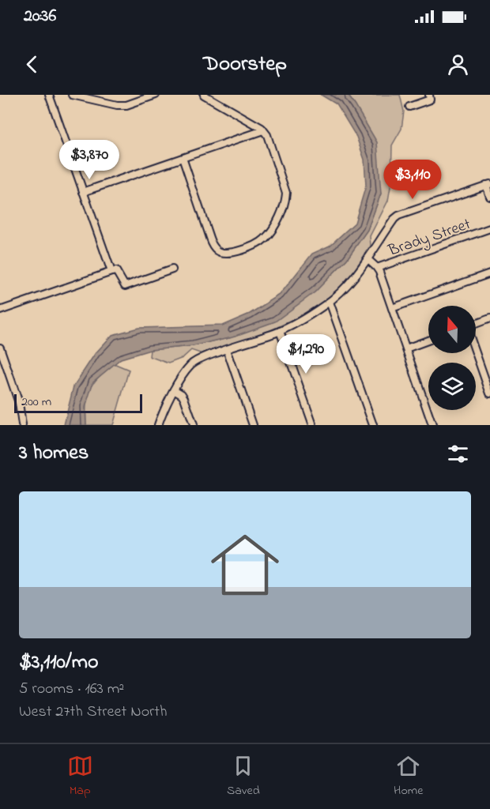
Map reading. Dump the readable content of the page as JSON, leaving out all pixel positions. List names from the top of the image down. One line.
{"streets":{"street":["Brady Street"]},"scale_bar":"200 m","north":"top","page":{"status":"20:36","header":"Doorstep","price":["$3,870","$3,110","$1,290"],"scale":"200 m","heading":"3 homes","list":[{"name":"$3,110/mo","note":"5 rooms · 163 m² · West 27th Street North"}],"tabs":["Map","Saved","Home"]}}
